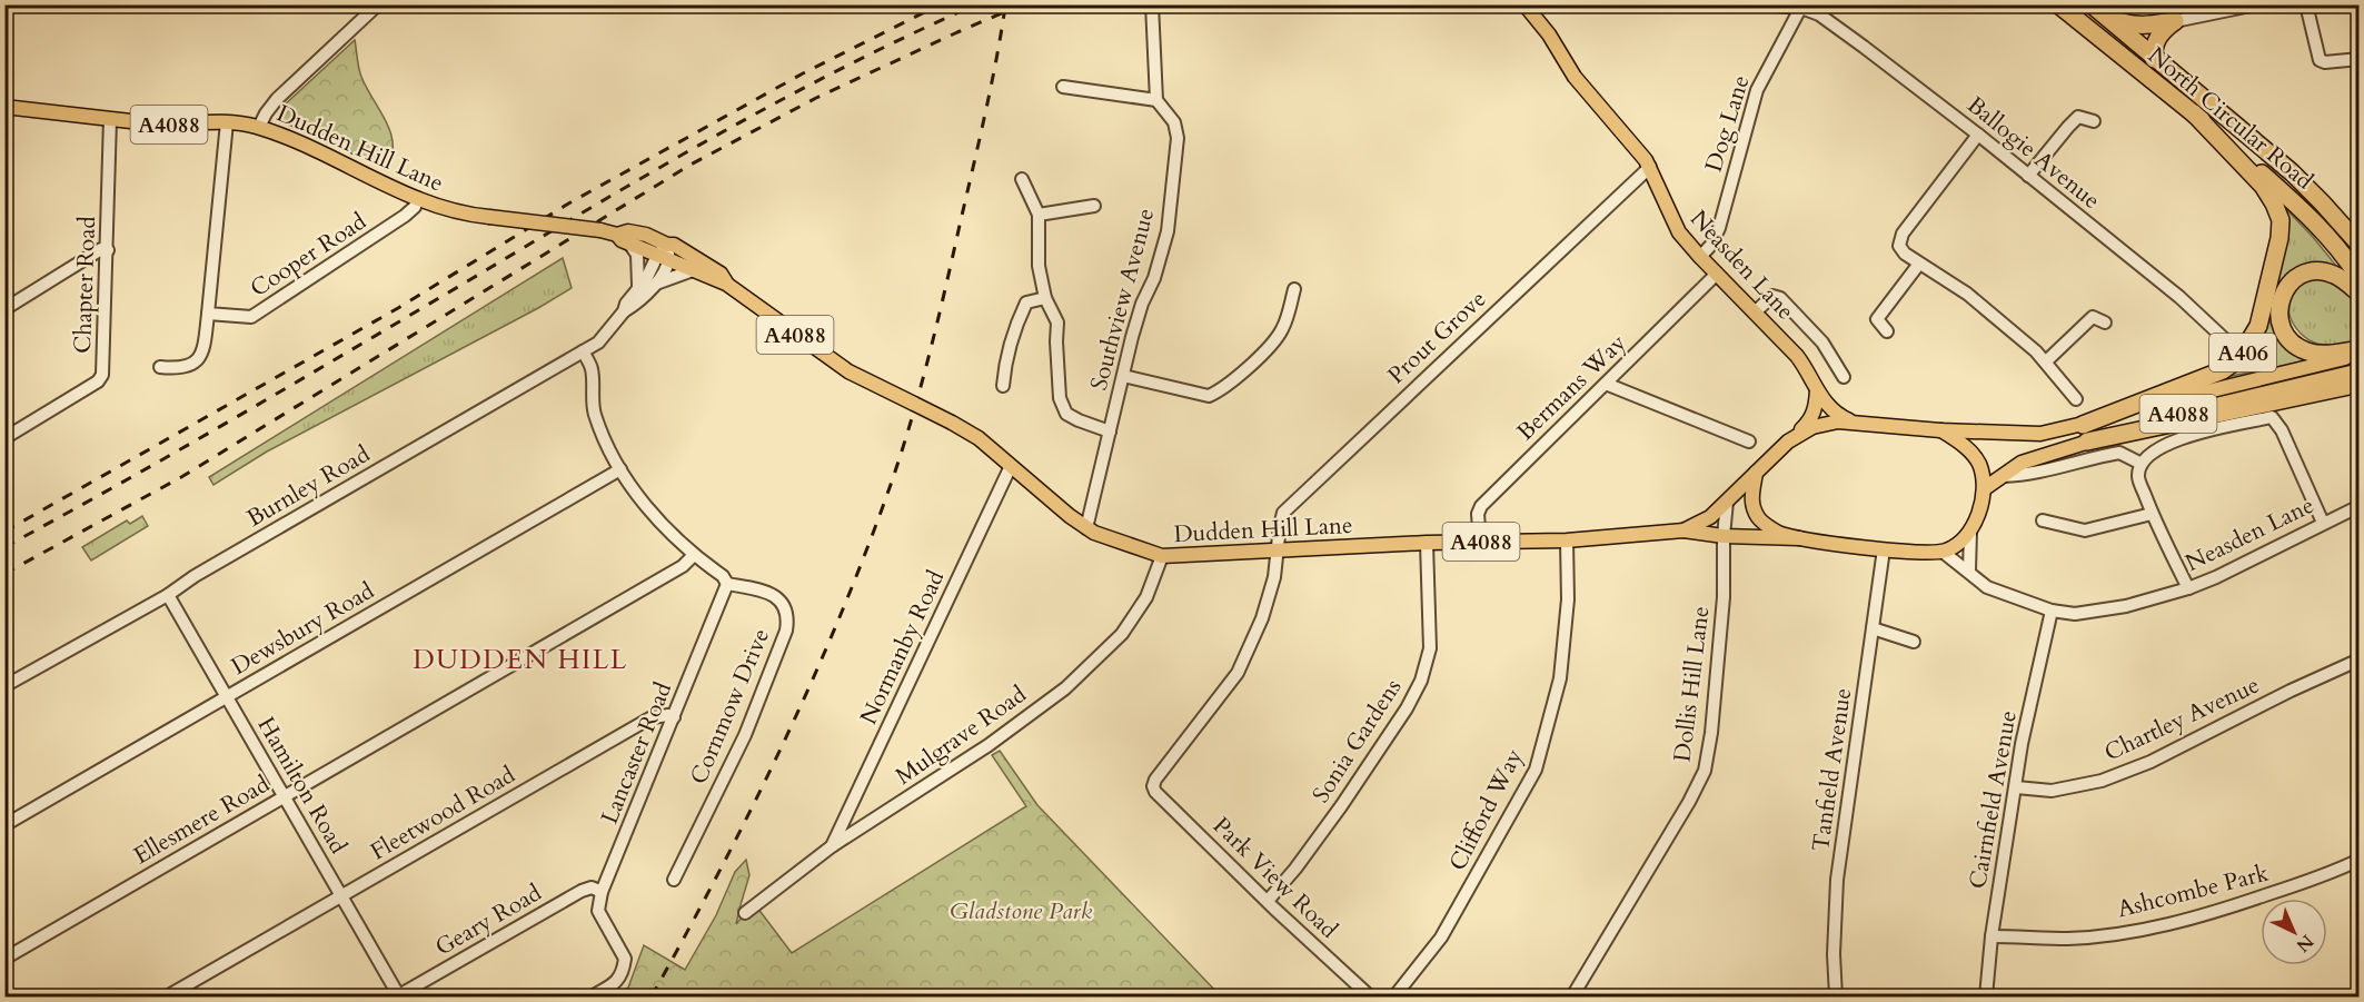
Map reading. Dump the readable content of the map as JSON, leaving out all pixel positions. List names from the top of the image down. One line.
{"streets":{"highway":["North Circular Road","A406"],"main road":["A4088","Dudden Hill Lane","Neasden Lane"],"street":["Dog Lane","Ballogie Avenue","Cooper Road","Chapter Road","Southview Avenue","Prout Grove","Bermans Way","Burnley Road","Dewsbury Road","Normanby Road","Dollis Hill Lane","Cornmow Drive","Chartley Avenue","Mulgrave Road","Sonia Gardens","Lancaster Road","Tanfield Avenue","Hamilton Road","Cairnfield Avenue","Clifford Way","Fleetwood Road","Ellesmere Road","Park View Road","Ashcombe Park","Geary Road"]},"crossings":[["North Circular Road","A406"],["Dog Lane","Ballogie Avenue"],["Dog Lane","Neasden Lane"],["A4088","Dudden Hill Lane"],["A4088","Neasden Lane"],["A4088","A406"],["A4088","Tanfield Avenue"],["Dudden Hill Lane","Cooper Road"],["Dudden Hill Lane","Chapter Road"],["Dudden Hill Lane","Southview Avenue"],["Dudden Hill Lane","Prout Grove"],["Dudden Hill Lane","Bermans Way"],["Dudden Hill Lane","Burnley Road"],["Dudden Hill Lane","Normanby Road"],["Dudden Hill Lane","Dollis Hill Lane"],["Dudden Hill Lane","Mulgrave Road"],["Dudden Hill Lane","Sonia Gardens"],["Dudden Hill Lane","Clifford Way"],["Neasden Lane","Prout Grove"],["Neasden Lane","Bermans Way"],["Neasden Lane","Cairnfield Avenue"],["Prout Grove","Park View Road"],["Burnley Road","Hamilton Road"],["Dewsbury Road","Hamilton Road"],["Normanby Road","Mulgrave Road"],["Cornmow Drive","Lancaster Road"],["Chartley Avenue","Cairnfield Avenue"],["Sonia Gardens","Park View Road"],["Lancaster Road","Fleetwood Road"],["Lancaster Road","Geary Road"],["Hamilton Road","Fleetwood Road"],["Hamilton Road","Ellesmere Road"],["Hamilton Road","Geary Road"],["Cairnfield Avenue","Ashcombe Park"]],"districts":["DUDDEN HILL"],"parks":["Gladstone Park"],"north":"bottom right"}
